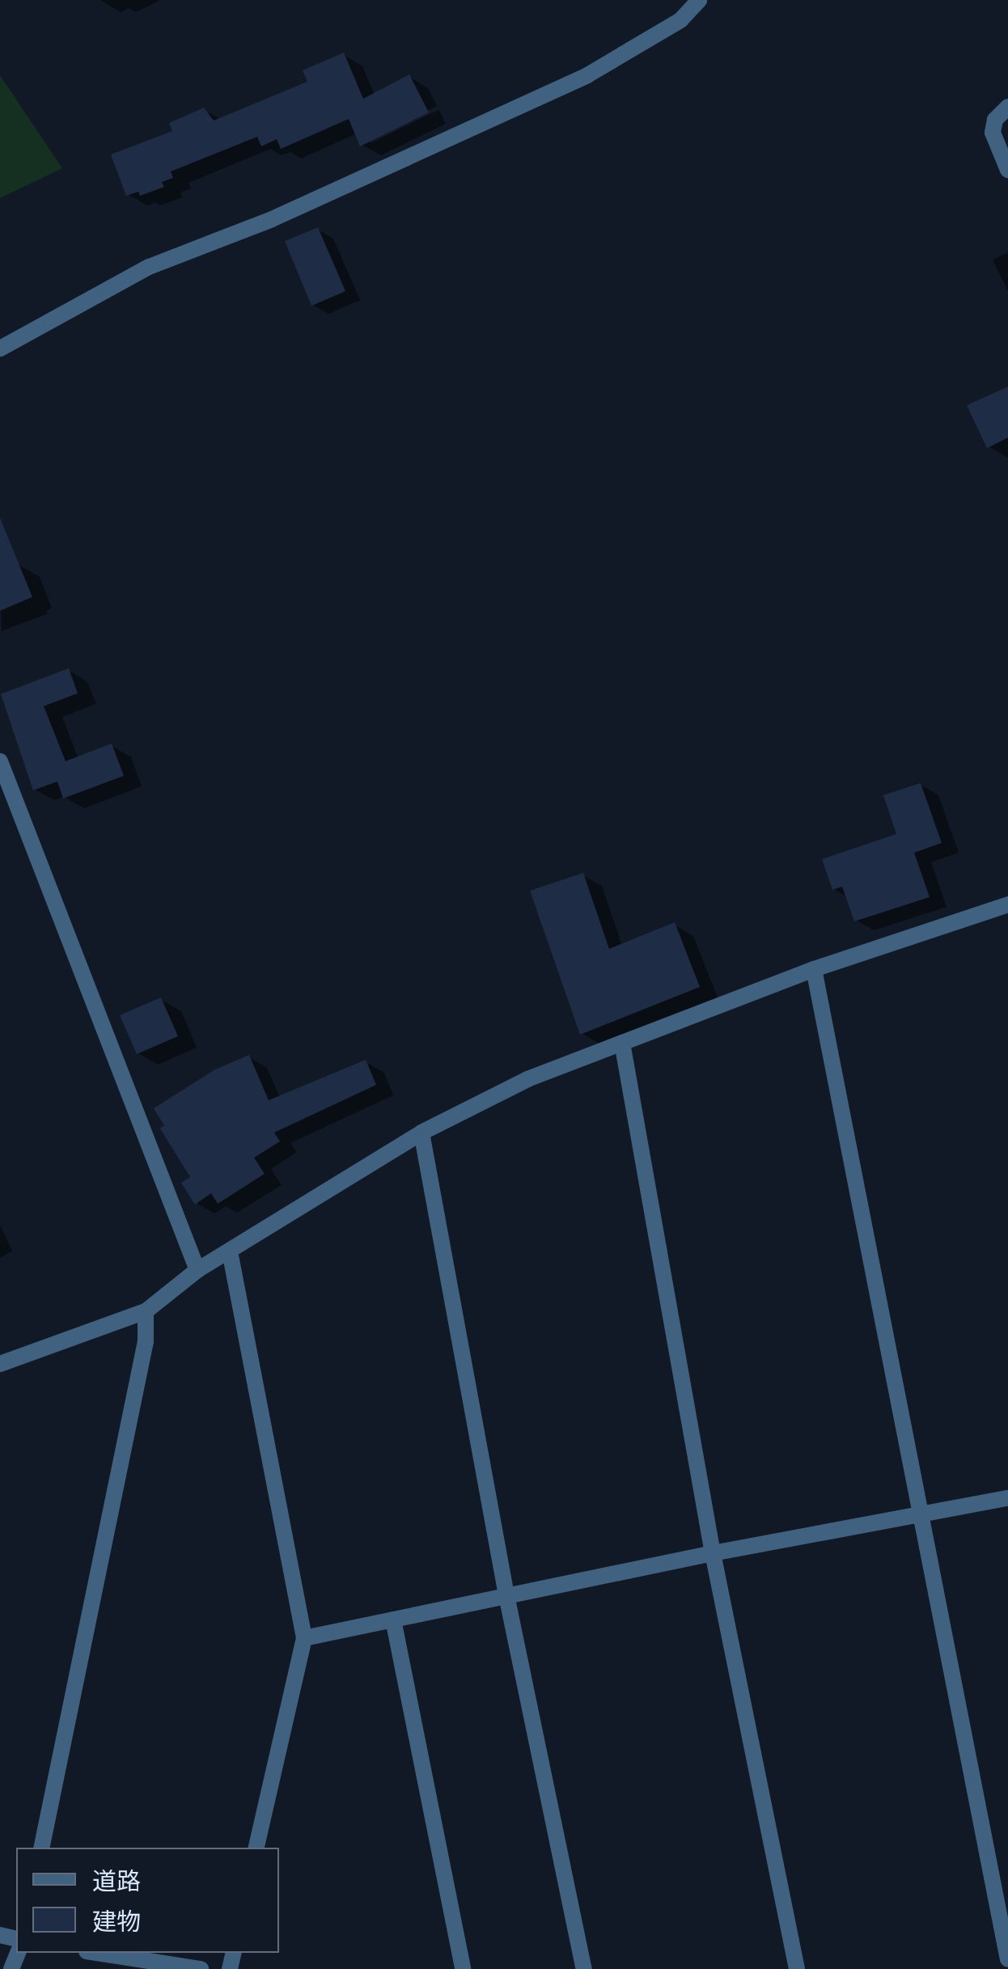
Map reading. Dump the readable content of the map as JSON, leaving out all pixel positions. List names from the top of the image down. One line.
{"legend":["道路","建物"]}
